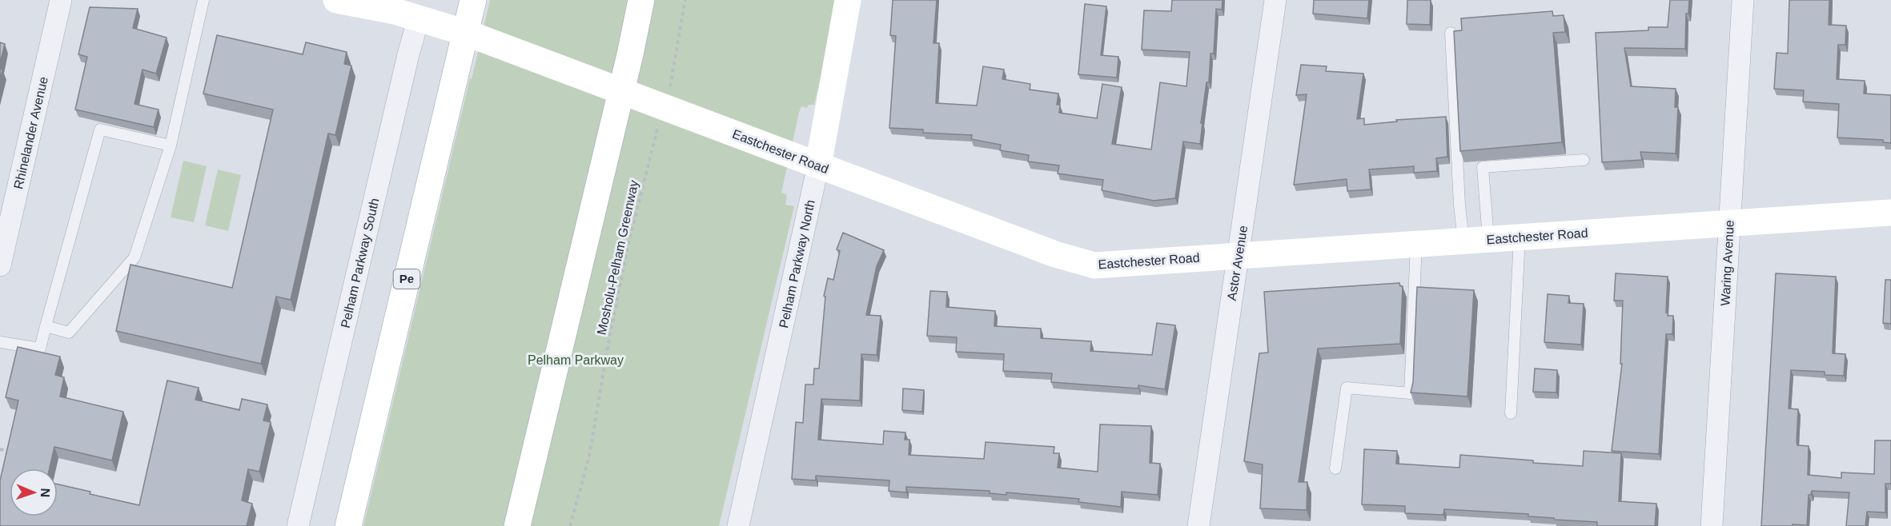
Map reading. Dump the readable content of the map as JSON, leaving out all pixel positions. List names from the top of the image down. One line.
{"streets":{"main road":["Eastchester Road","Pelham Parkway North","Pe"],"street":["Rhinelander Avenue","Pelham Parkway South","Astor Avenue","Waring Avenue"],"path":["Mosholu-Pelham Greenway"]},"crossings":[["Eastchester Road","Pelham Parkway South"],["Eastchester Road","Astor Avenue"],["Eastchester Road","Waring Avenue"],["Eastchester Road","Pelham Parkway North"],["Eastchester Road","Pe"]],"parks":["Pelham Parkway"],"north":"right"}
